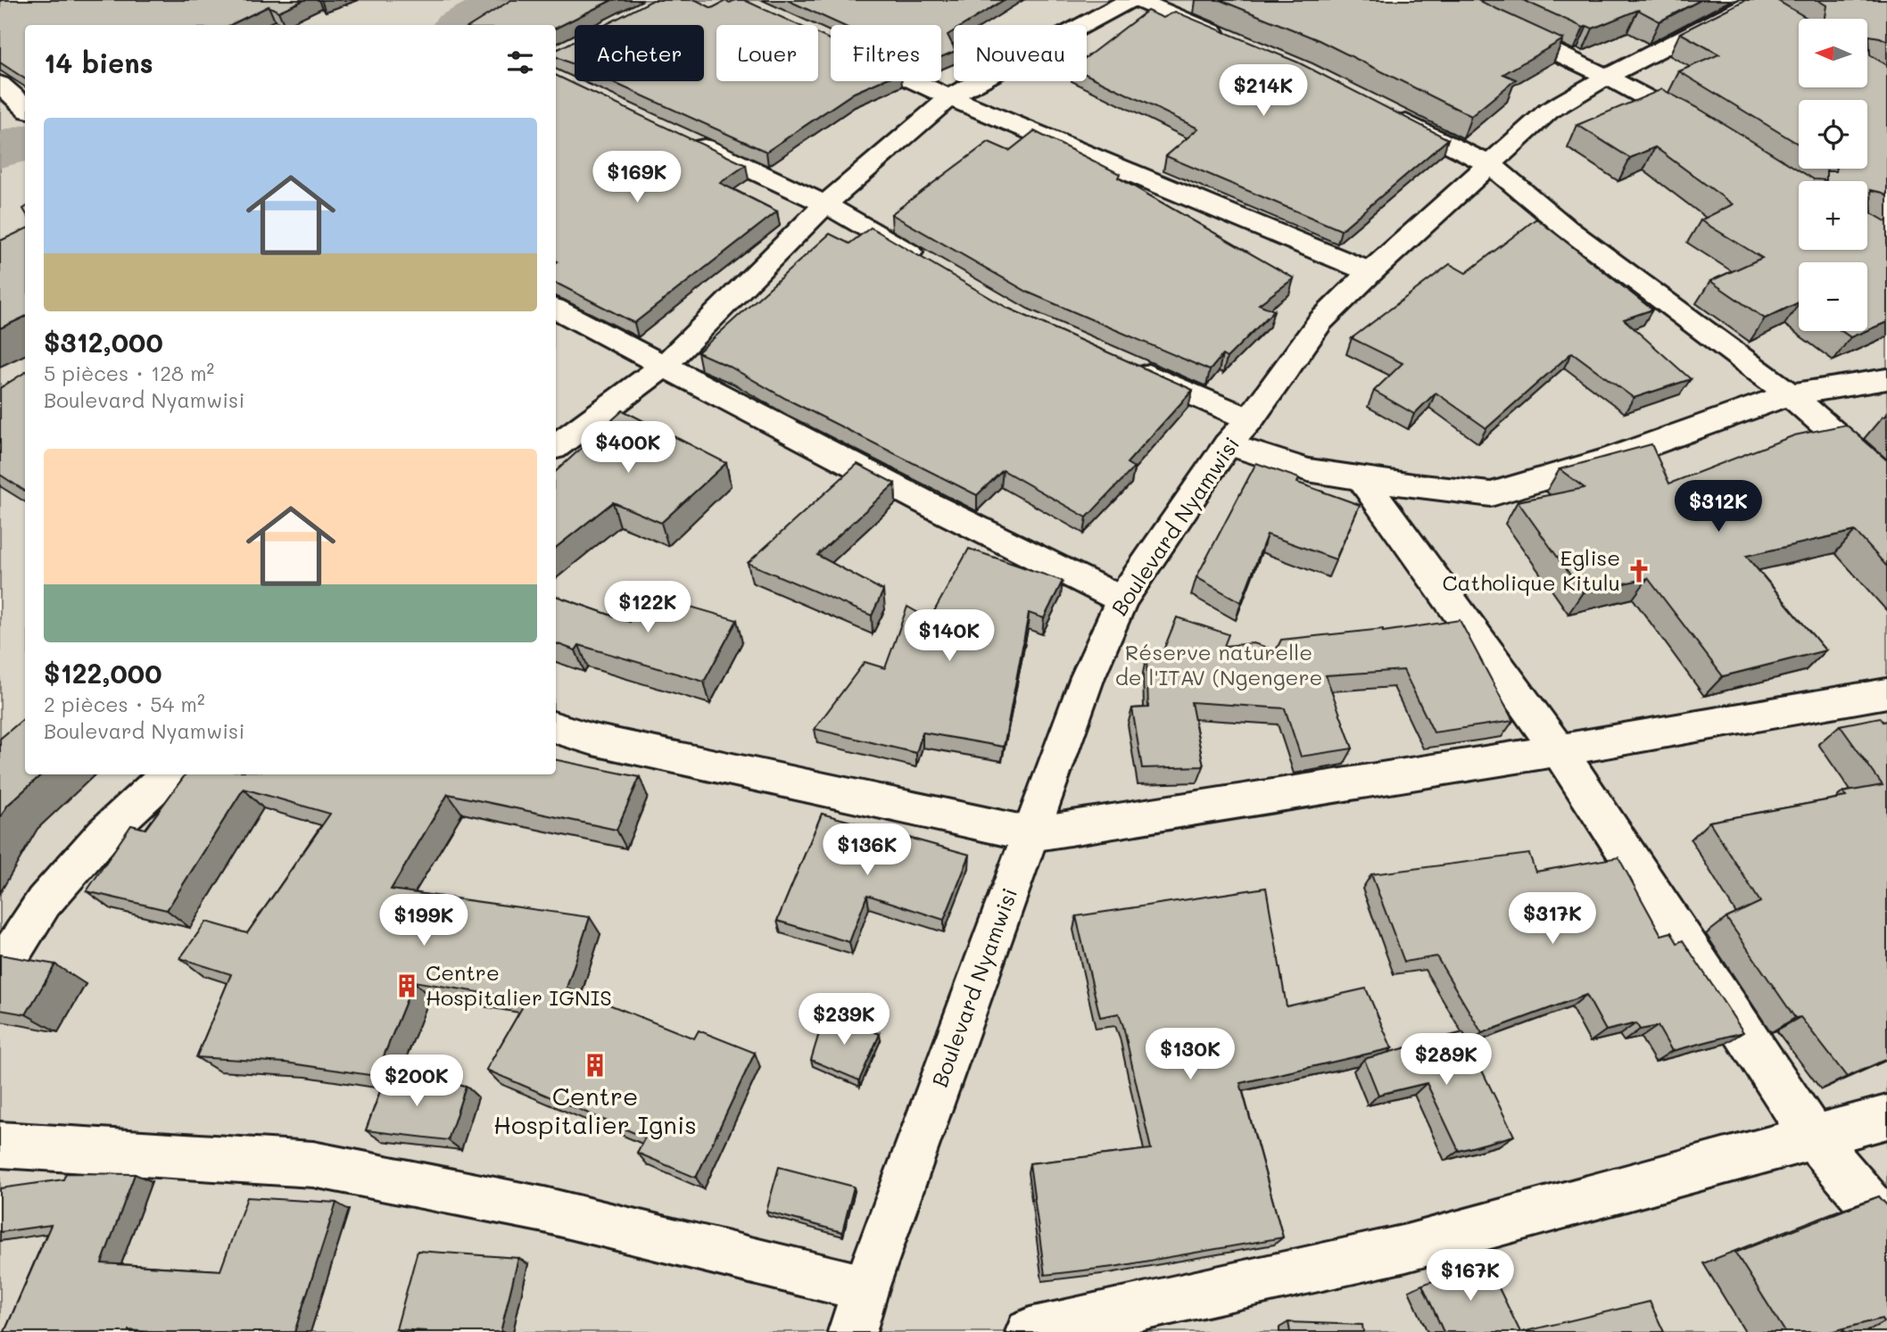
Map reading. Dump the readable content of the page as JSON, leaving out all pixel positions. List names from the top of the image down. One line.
{"streets":{"street":["Boulevard Nyamwisi"]},"parks":["Réserve naturelle de l'ITAV (Ngengere"],"places":{"church":["Eglise Catholique Kitulu"],"building":["Centre Hospitalier IGNIS","Centre Hospitalier Ignis"]},"north":"left","page":{"map_buttons":["+","−"],"chip":["Acheter","Louer","Filtres","Nouveau"],"heading":"14 biens","price":["$214K","$169K","$400K","$312K","$122K","$140K","$136K","$317K","$199K","$239K","$130K","$289K","$200K","$167K"],"list":[{"name":"$312,000","note":"5 pièces · 128 m² · Boulevard Nyamwisi"},{"name":"$122,000","note":"2 pièces · 54 m² · Boulevard Nyamwisi"}]}}
